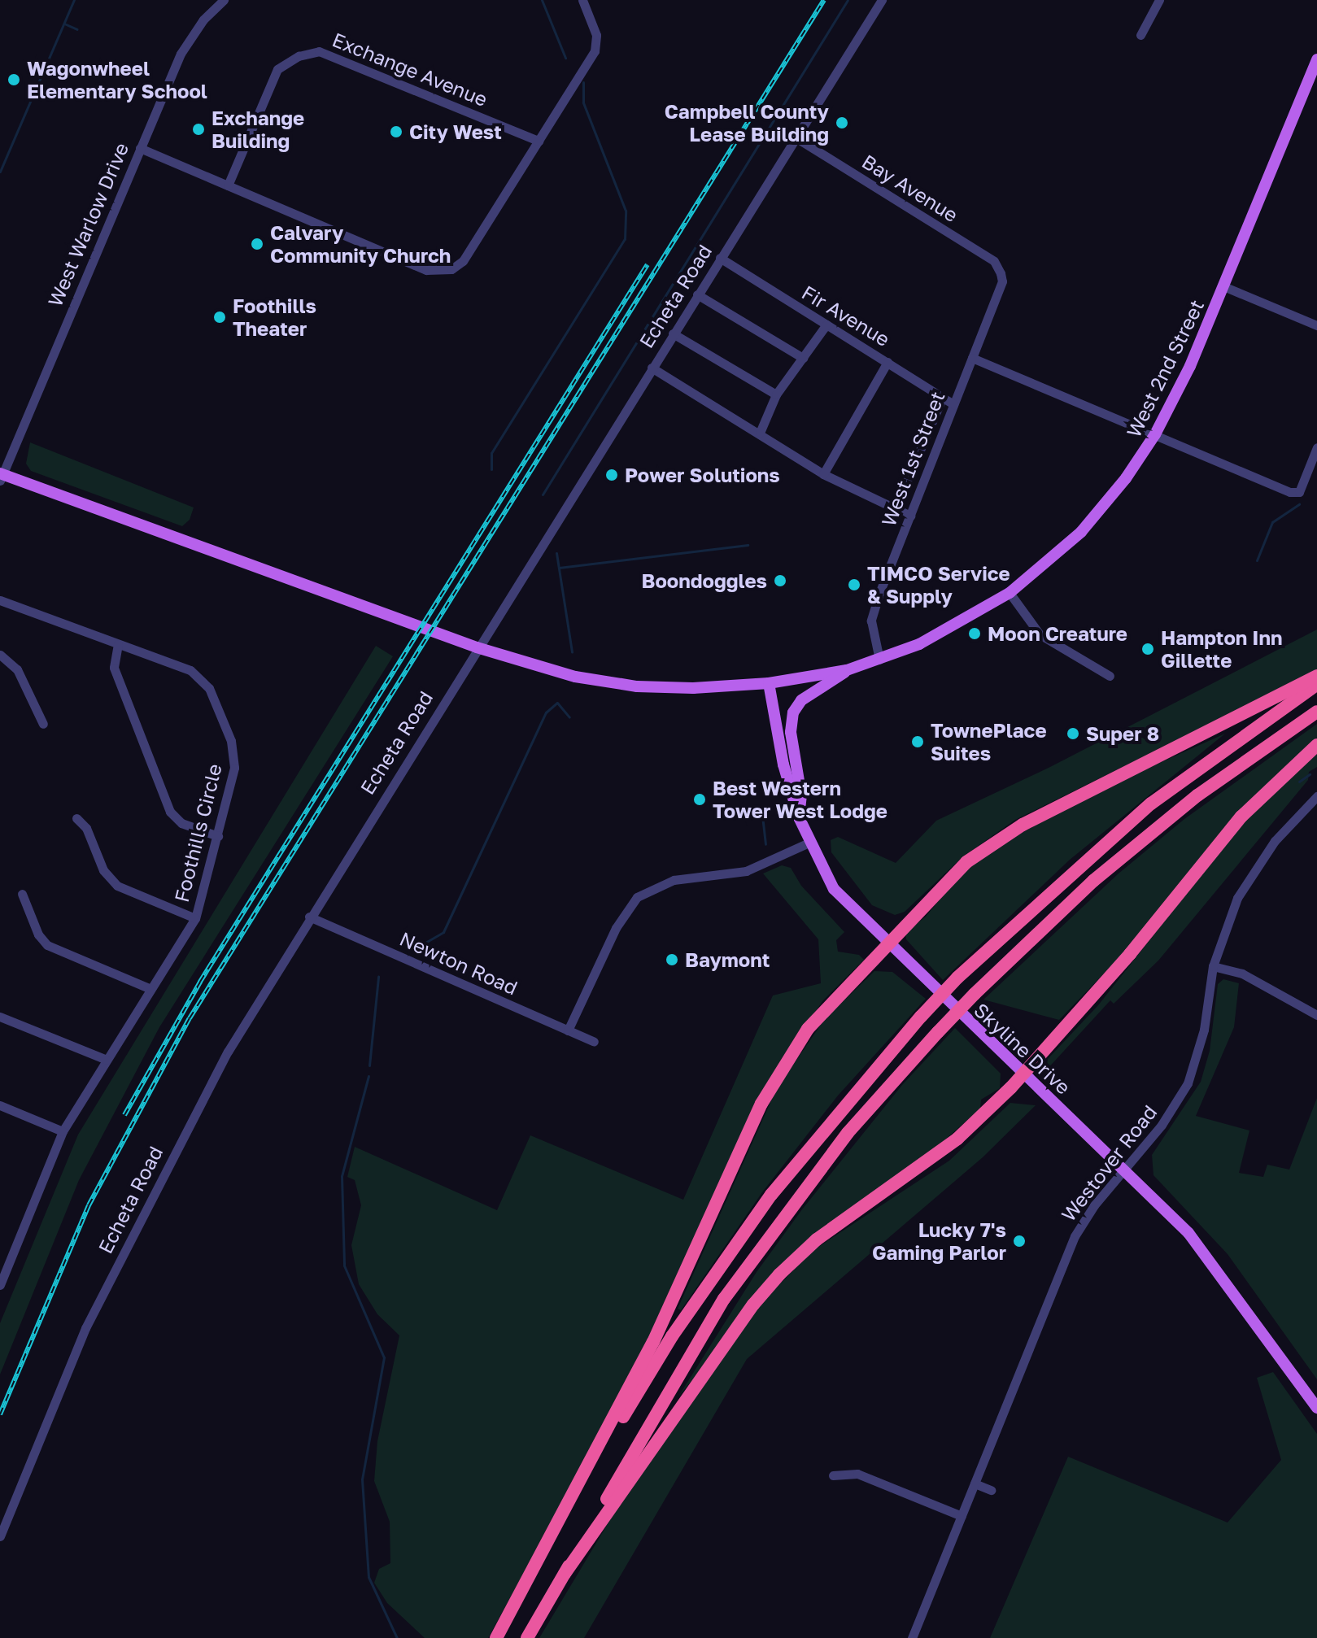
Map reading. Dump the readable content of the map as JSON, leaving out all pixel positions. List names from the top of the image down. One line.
{"streets":{"main road":["West 2nd Street","Skyline Drive"],"street":["Exchange Avenue","Bay Avenue","West Warlow Drive","Echeta Road","Fir Avenue","West 1st Street","Foothills Circle","Newton Road","Westover Road"]},"crossings":[["Bay Avenue","Echeta Road"],["Bay Avenue","West 1st Street"],["West Warlow Drive","West 2nd Street"],["Echeta Road","Fir Avenue"],["Echeta Road","West 2nd Street"],["Echeta Road","Newton Road"],["Fir Avenue","West 1st Street"],["West 2nd Street","West 1st Street"],["West 2nd Street","Skyline Drive"],["Skyline Drive","Westover Road"]],"places":["Wagonwheel Elementary School","Campbell County Lease Building","Exchange Building","City West","Calvary Community Church","Foothills Theater","Power Solutions","Boondoggles","TIMCO Service & Supply","Moon Creature","Hampton Inn Gillette","Super 8","TownePlace Suites","Best Western Tower West Lodge","Baymont","Lucky 7's Gaming Parlor"]}
